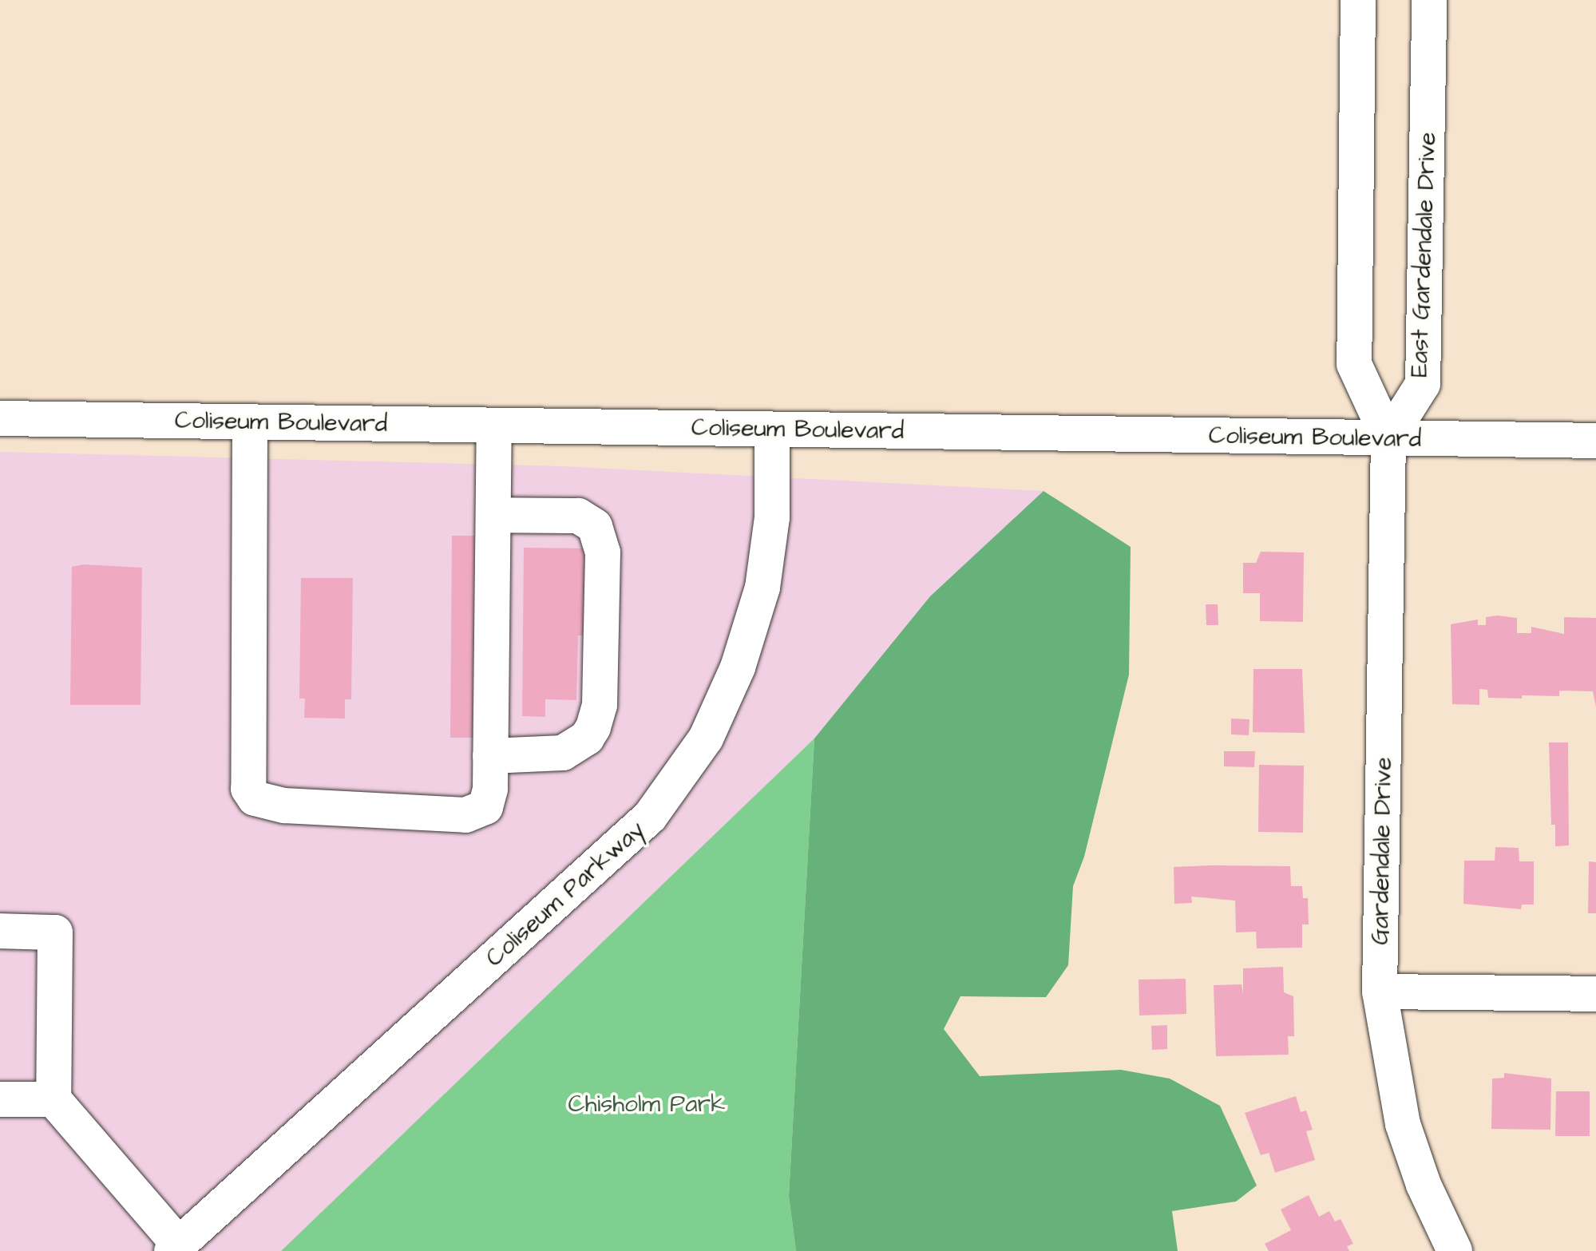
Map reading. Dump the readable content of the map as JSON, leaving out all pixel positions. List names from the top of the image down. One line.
{"streets":{"street":["East Gardendale Drive","Coliseum Boulevard","Gardendale Drive","Coliseum Parkway"]},"crossings":[["East Gardendale Drive","Coliseum Boulevard"],["East Gardendale Drive","Gardendale Drive"],["Coliseum Boulevard","Gardendale Drive"],["Coliseum Boulevard","Coliseum Parkway"]],"parks":["Chisholm Park"]}
